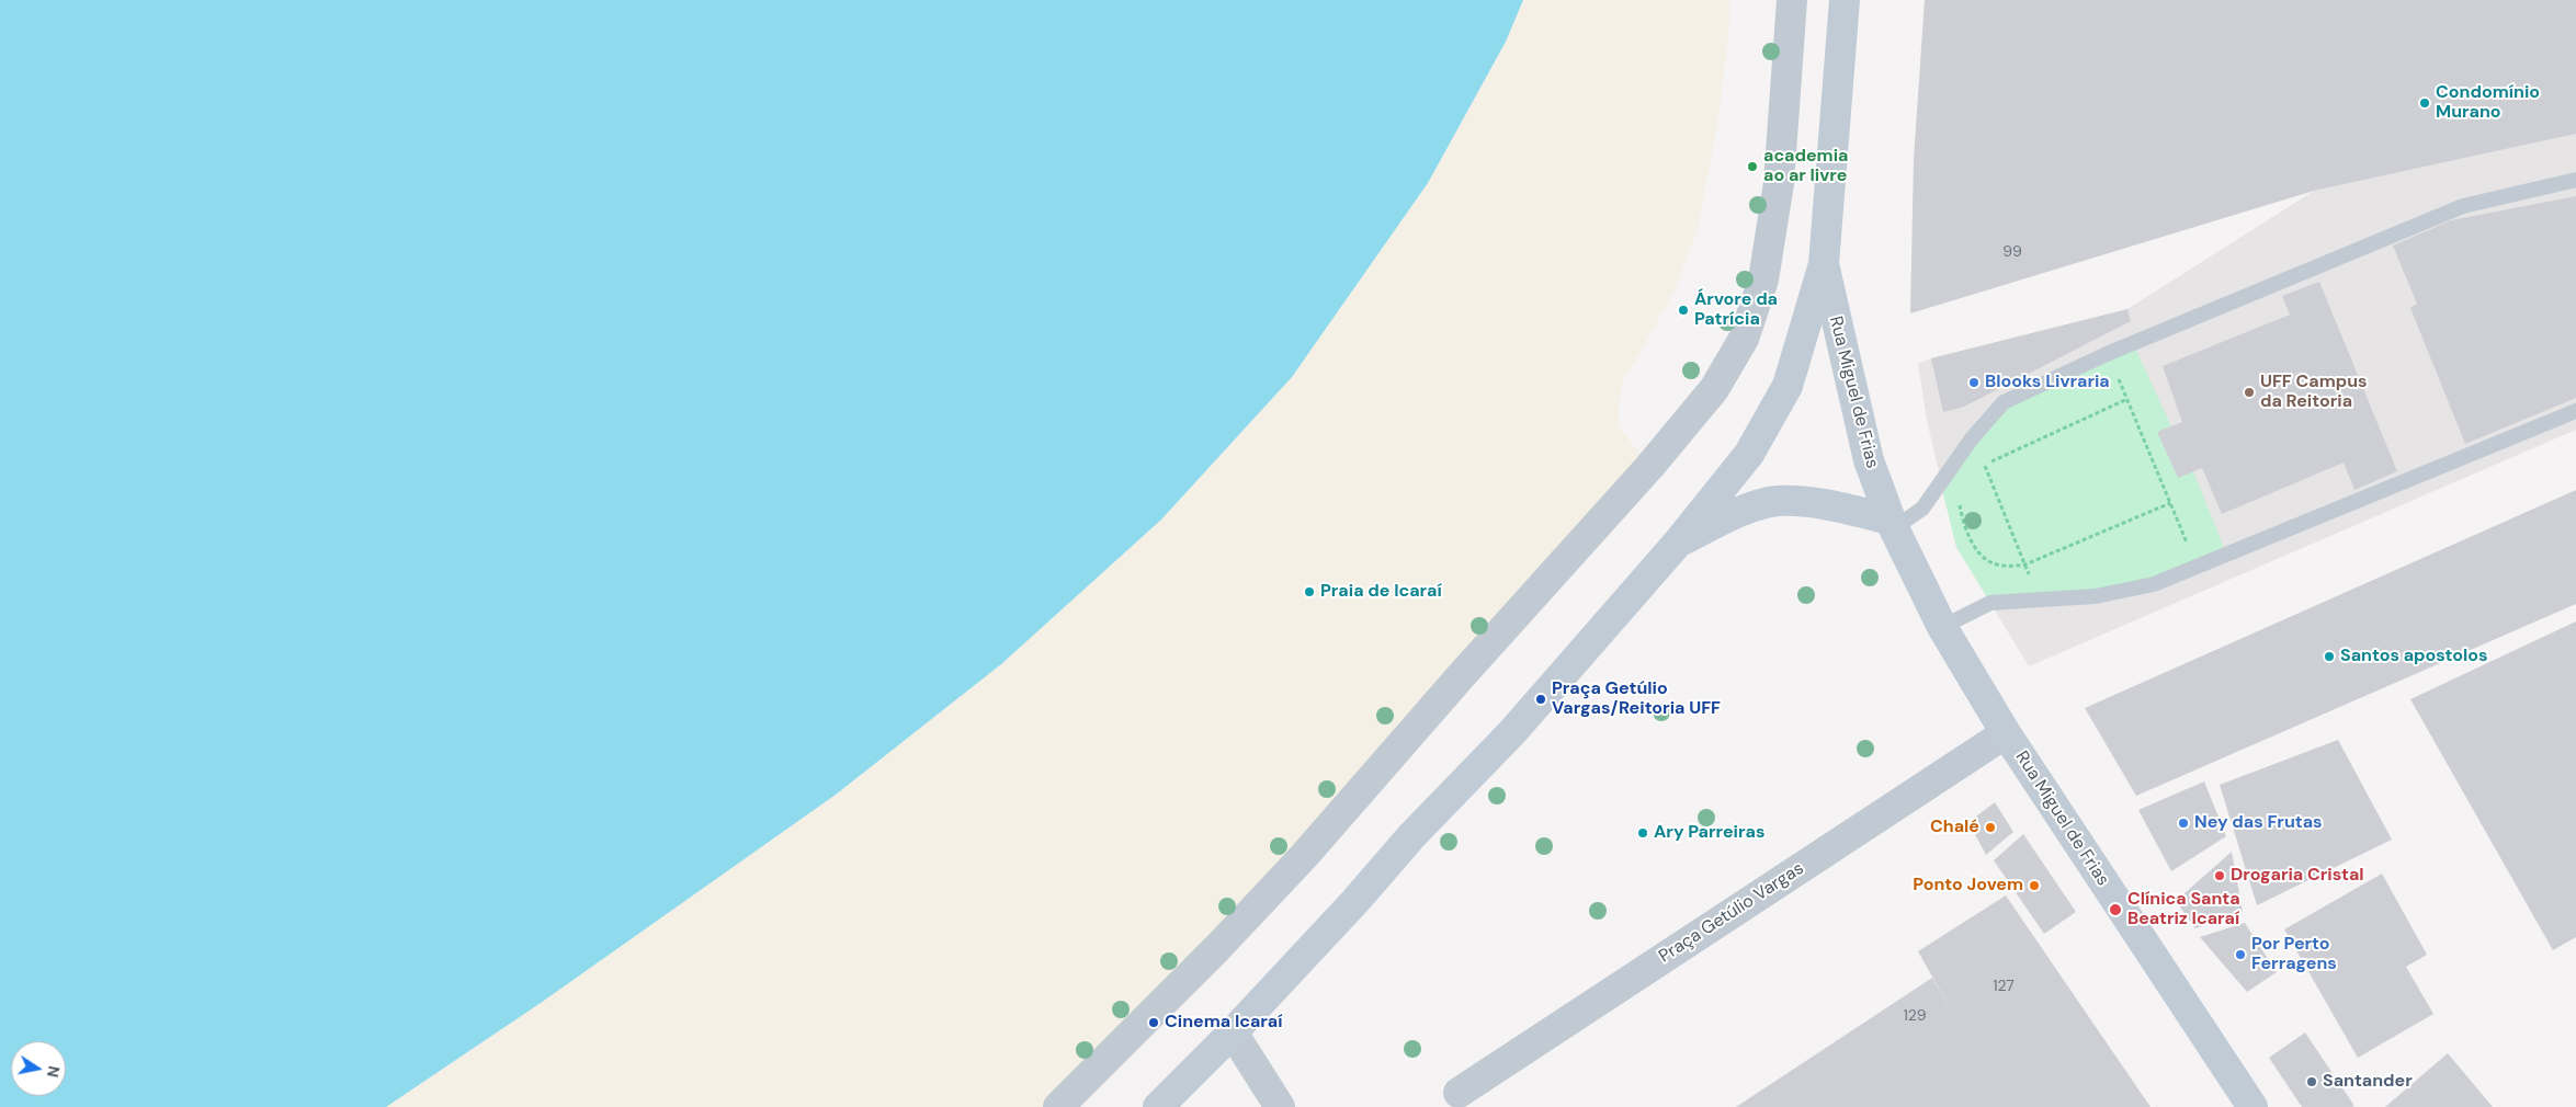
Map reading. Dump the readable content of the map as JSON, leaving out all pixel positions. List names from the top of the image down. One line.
{"streets":{"main road":["Rua Miguel de Frias"],"street":["Praça Getúlio Vargas"]},"crossings":[["Rua Miguel de Frias","Praça Getúlio Vargas"]],"places":["Condomínio Murano","academia ao ar livre","Árvore da Patrícia","Blooks Livraria","UFF Campus da Reitoria","Praia de Icaraí","Santos apostolos","Praça Getúlio Vargas/Reitoria UFF","Ney das Frutas","Chalé","Ary Parreiras","Drogaria Cristal","Ponto Jovem","Clínica Santa Beatriz Icaraí","Por Perto Ferragens","Cinema Icaraí","Santander"],"house_numbers":["99","127","129"],"north":"right"}
